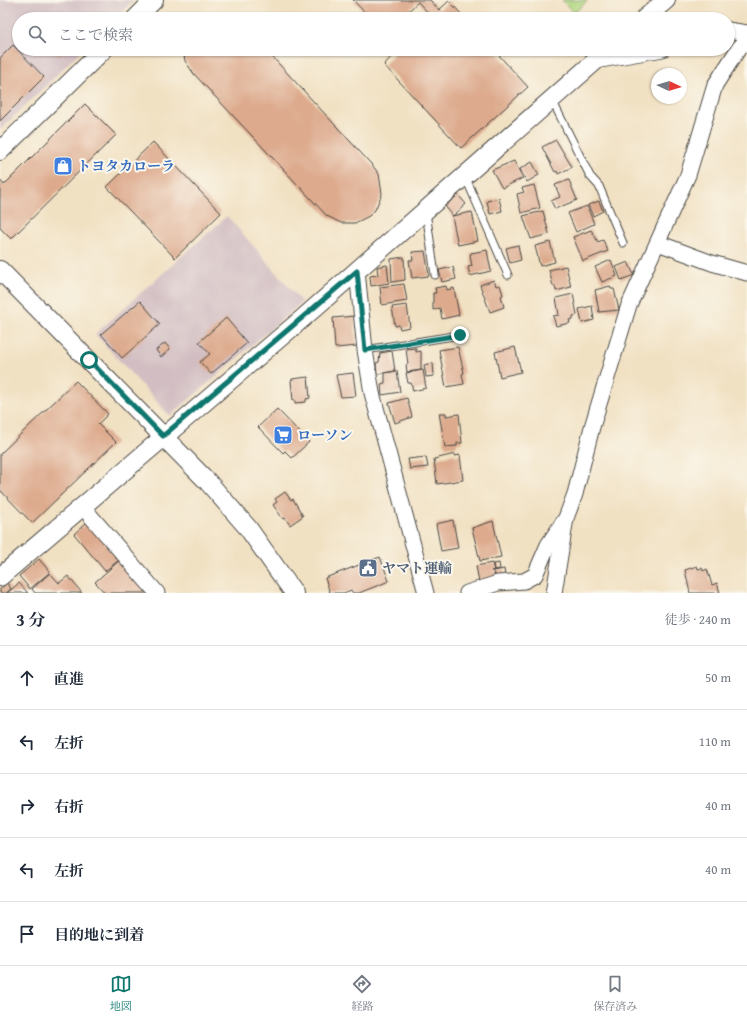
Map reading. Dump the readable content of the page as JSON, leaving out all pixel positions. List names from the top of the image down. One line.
{"places":{"shop":["トヨタカローラ"],"supermarket":["ローソン"],"public building":["ヤマト運輸"]},"north":"right","page":{"search":"ここで検索","heading":["3 分","徒歩 · 240 m"],"list":[["直進","50 m"],["左折","110 m"],["右折","40 m"],["左折","40 m"],"目的地に到着"],"nav":["地図","経路","保存済み"]}}
